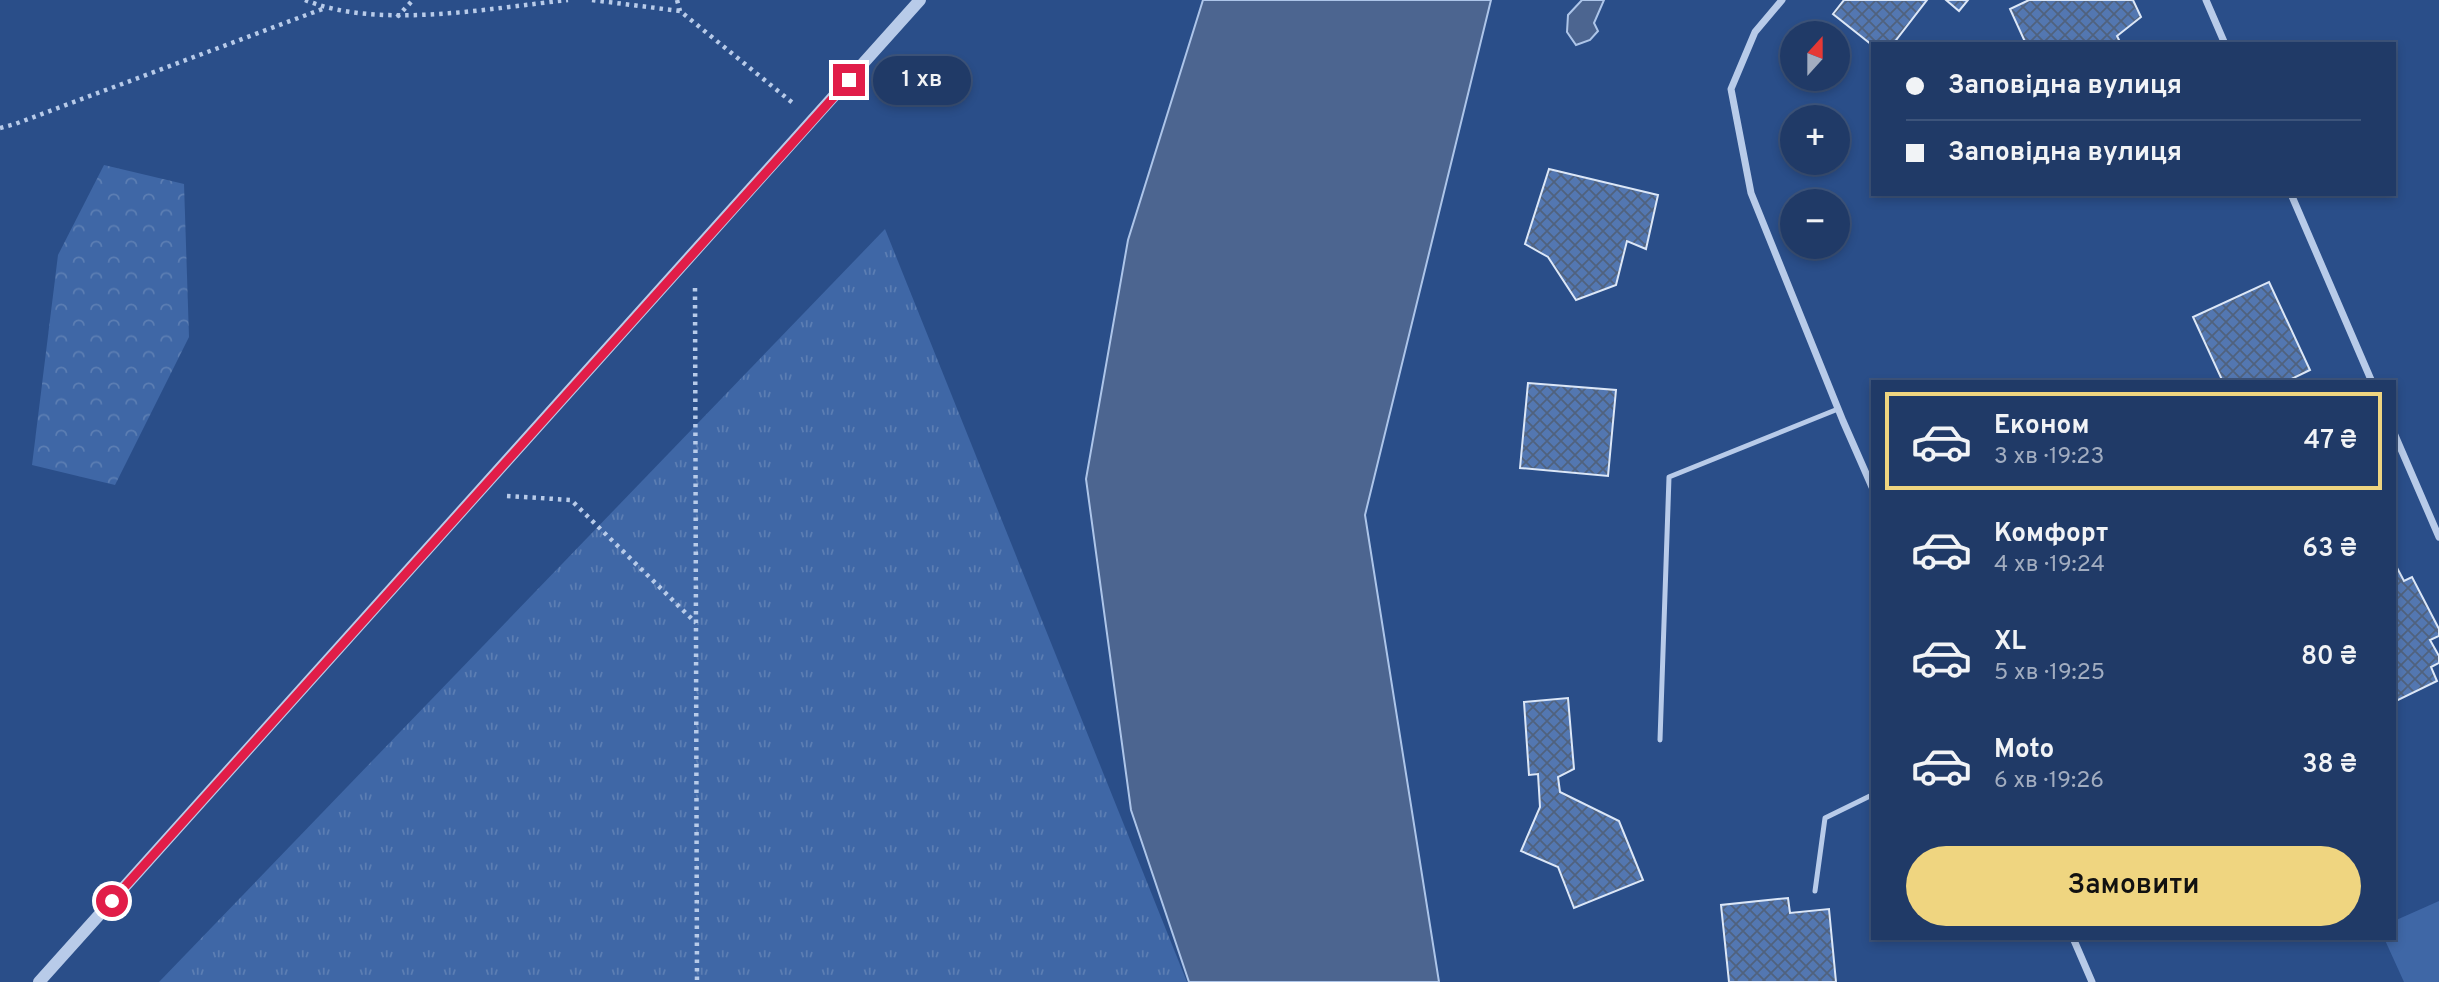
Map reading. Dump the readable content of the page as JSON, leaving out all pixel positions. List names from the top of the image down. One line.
{"north":"top","page":{"map_buttons":["+","−"],"banner":["Заповідна вулиця","Заповідна вулиця"],"bubble":"1 хв","list":[{"name":"Економ","note":"3 хв · 19:23","value":"47 ₴"},{"name":"Комфорт","note":"4 хв · 19:24","value":"63 ₴"},{"name":"XL","note":"5 хв · 19:25","value":"80 ₴"},{"name":"Moto","note":"6 хв · 19:26","value":"38 ₴"}],"buttons":"Замовити"}}
